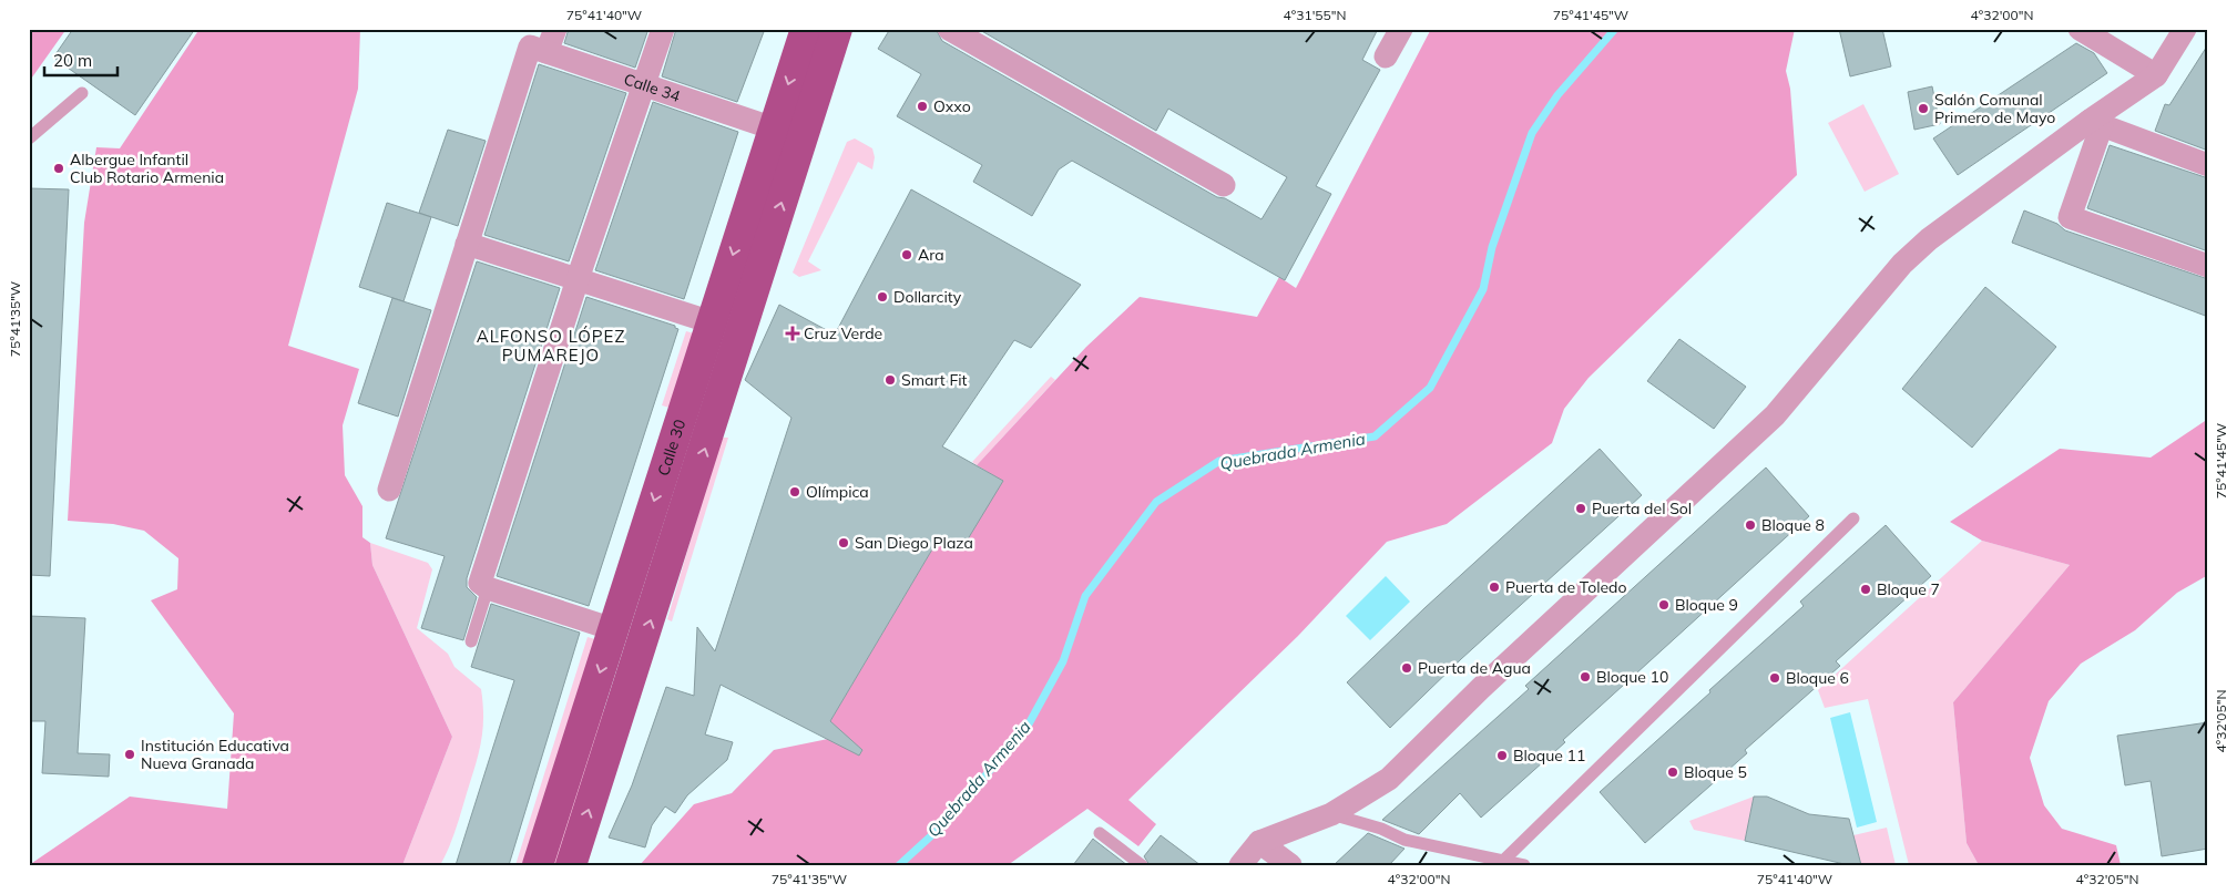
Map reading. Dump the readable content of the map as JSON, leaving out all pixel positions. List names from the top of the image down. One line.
{"streets":{"main road":["Calle 30"],"street":["Calle 34"]},"crossings":[["Calle 34","Calle 30"]],"districts":["ALFONSO LÓPEZ PUMAREJO"],"water":["Quebrada Armenia"],"places":{"other":["Oxxo","Salón Comunal Primero de Mayo","Albergue Infantil Club Rotario Armenia","Ara","Dollarcity","Smart Fit","Olímpica","Puerta del Sol","Bloque 8","San Diego Plaza","Puerta de Toledo","Bloque 7","Bloque 9","Puerta de Agua","Bloque 10","Bloque 6","Institución Educativa Nueva Granada","Bloque 11","Bloque 5"],"health":["Cruz Verde"]},"scale_bar":"20 m","coordinates":["75°41'40\"W","4°31'55\"N","75°41'45\"W","4°32'00\"N","75°41'35\"W","4°32'05\"N"]}
